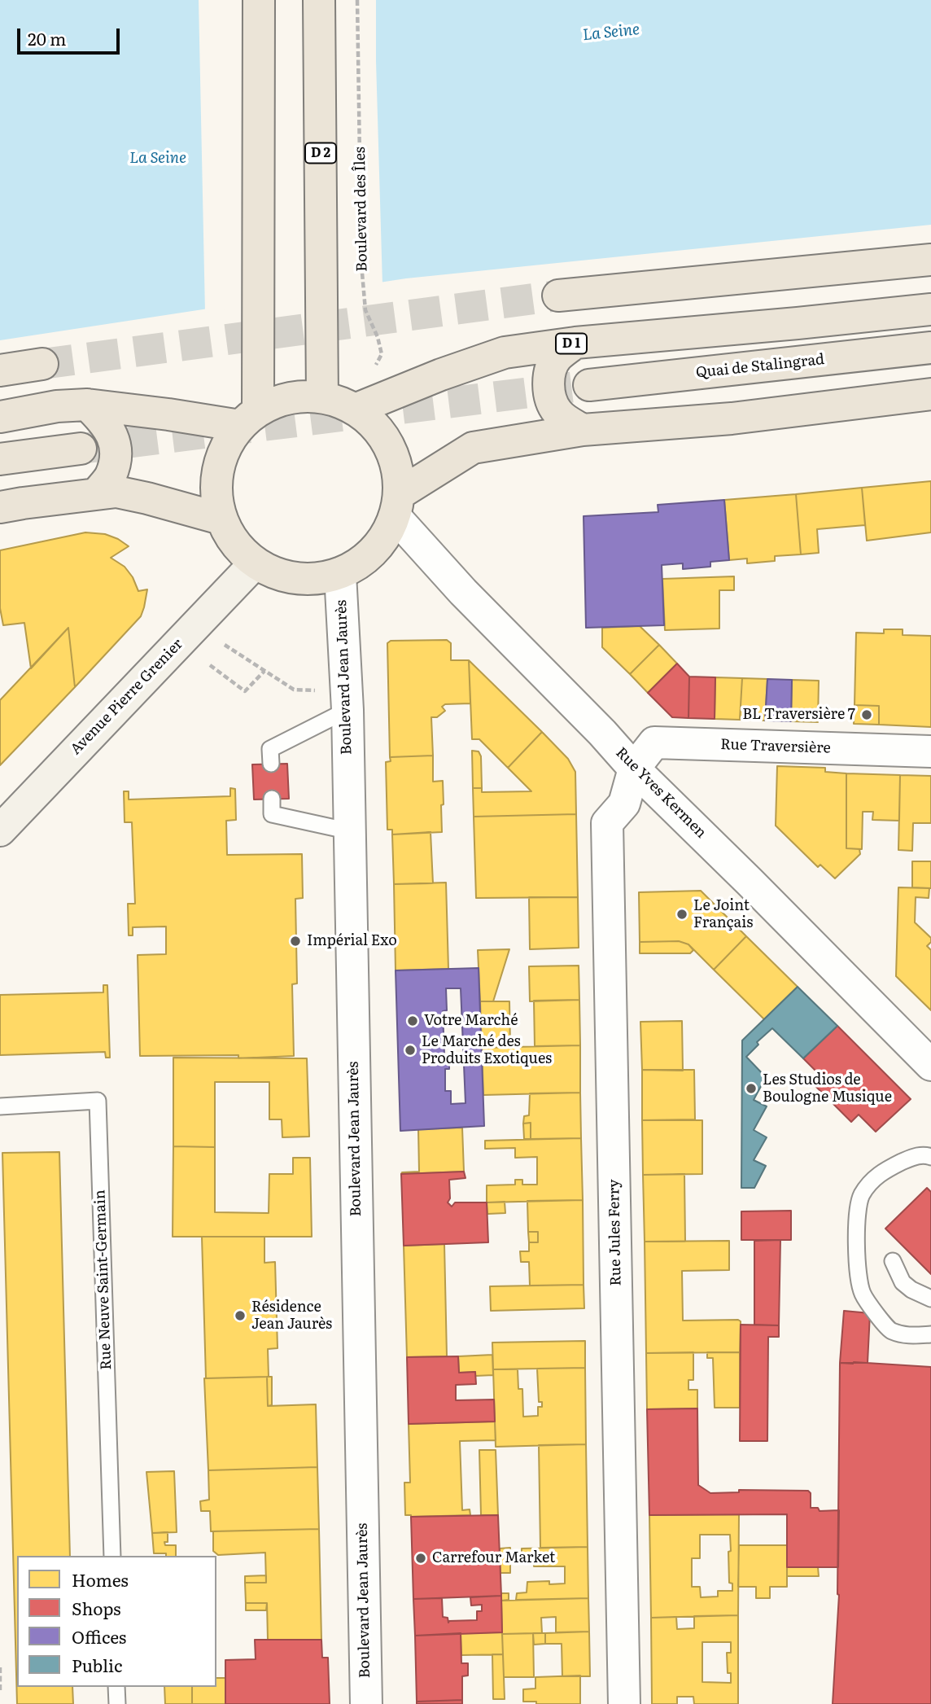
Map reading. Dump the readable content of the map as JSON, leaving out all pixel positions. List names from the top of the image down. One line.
{"streets":{"main road":["D 2","D 1","Quai de Stalingrad","Avenue Pierre Grenier"],"street":["Boulevard Jean Jaurès","Rue Traversière","Rue Yves Kermen","Rue Jules Ferry"],"lane":["Rue Neuve Saint-Germain"],"path":["Boulevard des Îles"]},"crossings":[["D 2","Boulevard des Îles"],["D 2","D 1"],["D 2","Boulevard Jean Jaurès"],["D 2","Avenue Pierre Grenier"],["D 2","Rue Yves Kermen"],["Boulevard des Îles","D 1"],["Boulevard des Îles","Boulevard Jean Jaurès"],["Boulevard des Îles","Avenue Pierre Grenier"],["Boulevard des Îles","Rue Yves Kermen"],["D 1","Boulevard Jean Jaurès"],["D 1","Avenue Pierre Grenier"],["D 1","Rue Yves Kermen"],["Boulevard Jean Jaurès","Avenue Pierre Grenier"],["Boulevard Jean Jaurès","Rue Yves Kermen"],["Avenue Pierre Grenier","Rue Yves Kermen"],["Rue Traversière","Rue Yves Kermen"],["Rue Traversière","Rue Jules Ferry"],["Rue Yves Kermen","Rue Jules Ferry"]],"water":["La Seine"],"places":["BL Traversière 7","Le Joint Français","Impérial Exo","Votre Marché","Le Marché des Produits Exotiques","Les Studios de Boulogne Musique","Résidence Jean Jaurès","Carrefour Market"],"legend":["Homes","Shops","Offices","Public"],"scale_bar":"20 m"}
